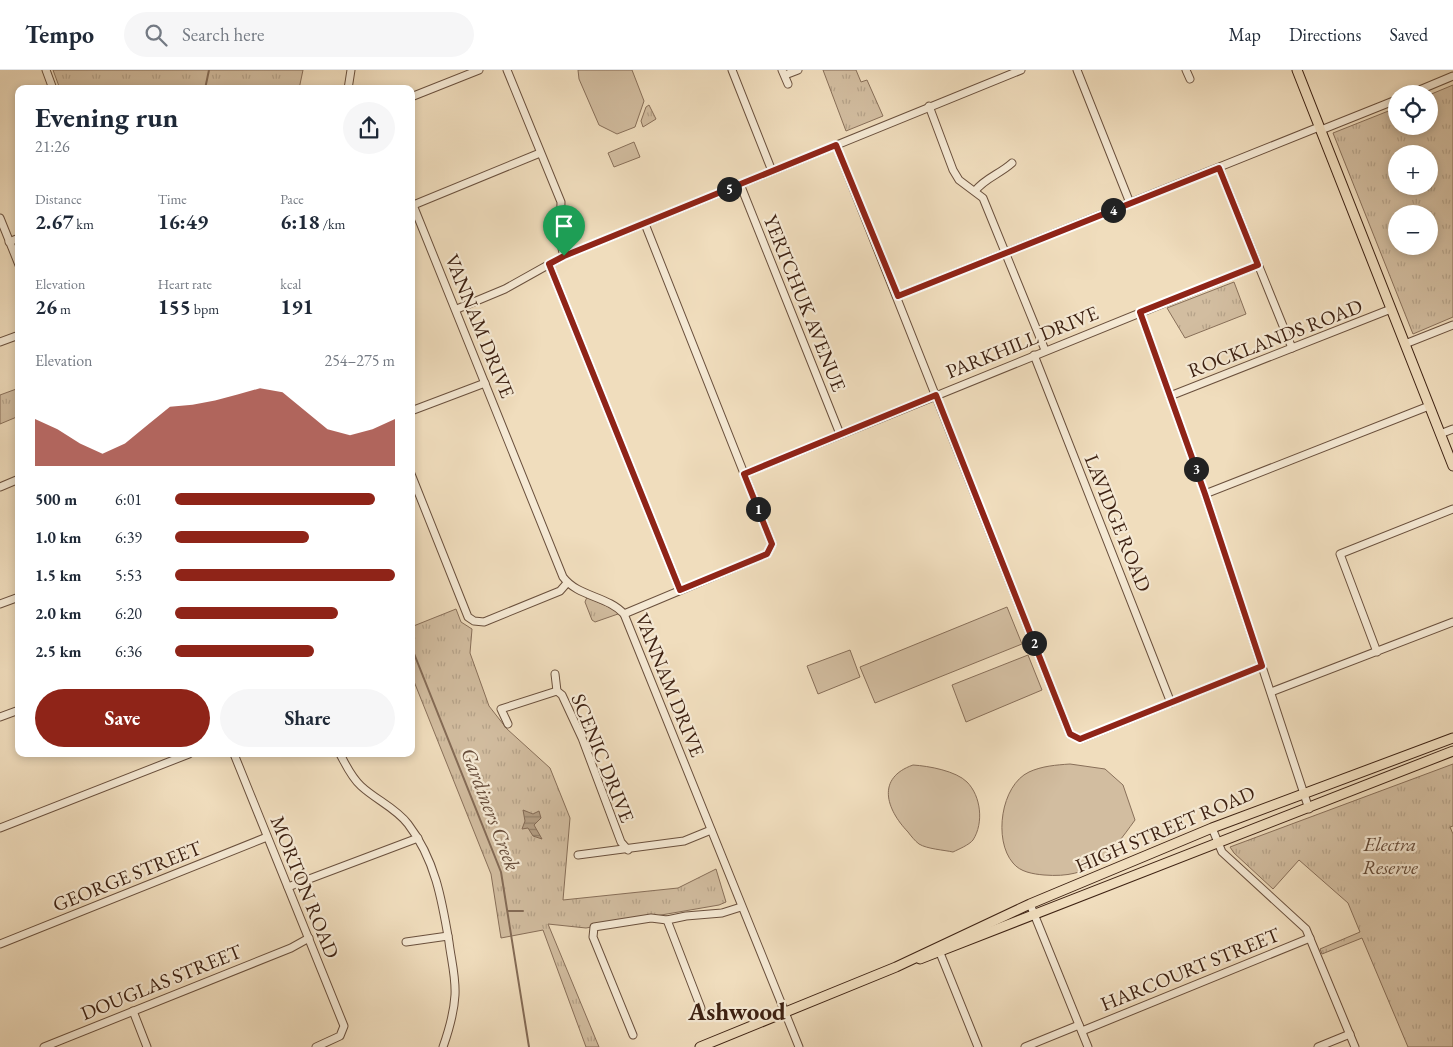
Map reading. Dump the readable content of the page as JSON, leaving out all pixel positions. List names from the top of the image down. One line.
{"streets":{"main road":["HIGH STREET ROAD"],"street":["YERTCHUK AVENUE","VANNAM DRIVE","ROCKLANDS ROAD","PARKHILL DRIVE","LAVIDGE ROAD","SCENIC DRIVE","GEORGE STREET","MORTON ROAD","HARCOURT STREET","DOUGLAS STREET"]},"crossings":[["YERTCHUK AVENUE","PARKHILL DRIVE"],["VANNAM DRIVE","HIGH STREET ROAD"],["PARKHILL DRIVE","LAVIDGE ROAD"],["GEORGE STREET","MORTON ROAD"],["MORTON ROAD","DOUGLAS STREET"]],"districts":["Ashwood"],"water":["Gardiners Creek"],"parks":["Electra Reserve"],"page":{"header":"Tempo","search":"Search here","nav":["Map","Directions","Saved"],"map_buttons":["+","−"],"heading":["Evening run","21:26"],"stats":[["Distance","2.67 km"],["Time","16:49"],["Pace","6:18 /km"],["Elevation","26 m"],["Heart rate","155 bpm"],["kcal","191"]],"pins":["5","4","3","1","2"],"chart":["Elevation","254–275 m"],"list":[{"name":"500 m","note":"6:01"},{"name":"1.0 km","note":"6:39"},{"name":"1.5 km","note":"5:53"},{"name":"2.0 km","note":"6:20"},{"name":"2.5 km","note":"6:36"}],"buttons":["Save","Share"]}}
